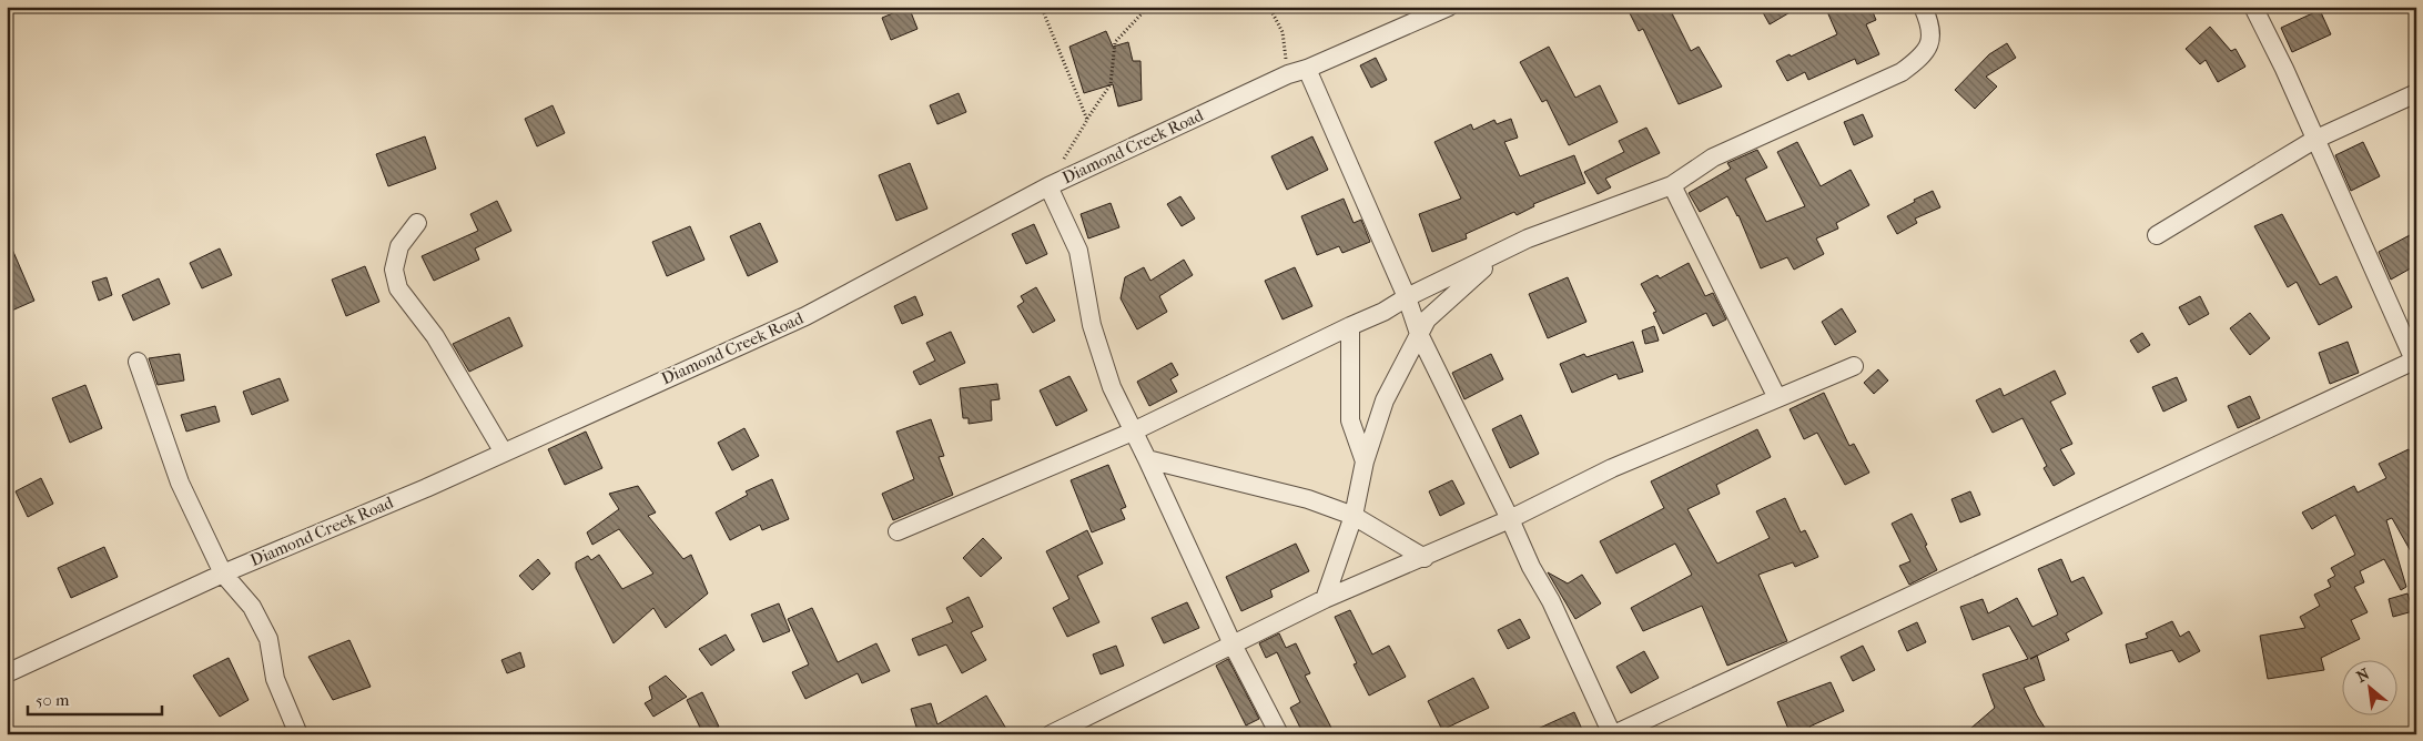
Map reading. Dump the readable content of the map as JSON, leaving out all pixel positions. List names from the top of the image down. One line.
{"streets":{"street":["Diamond Creek Road"]},"scale_bar":"50 m","north":"top left"}
